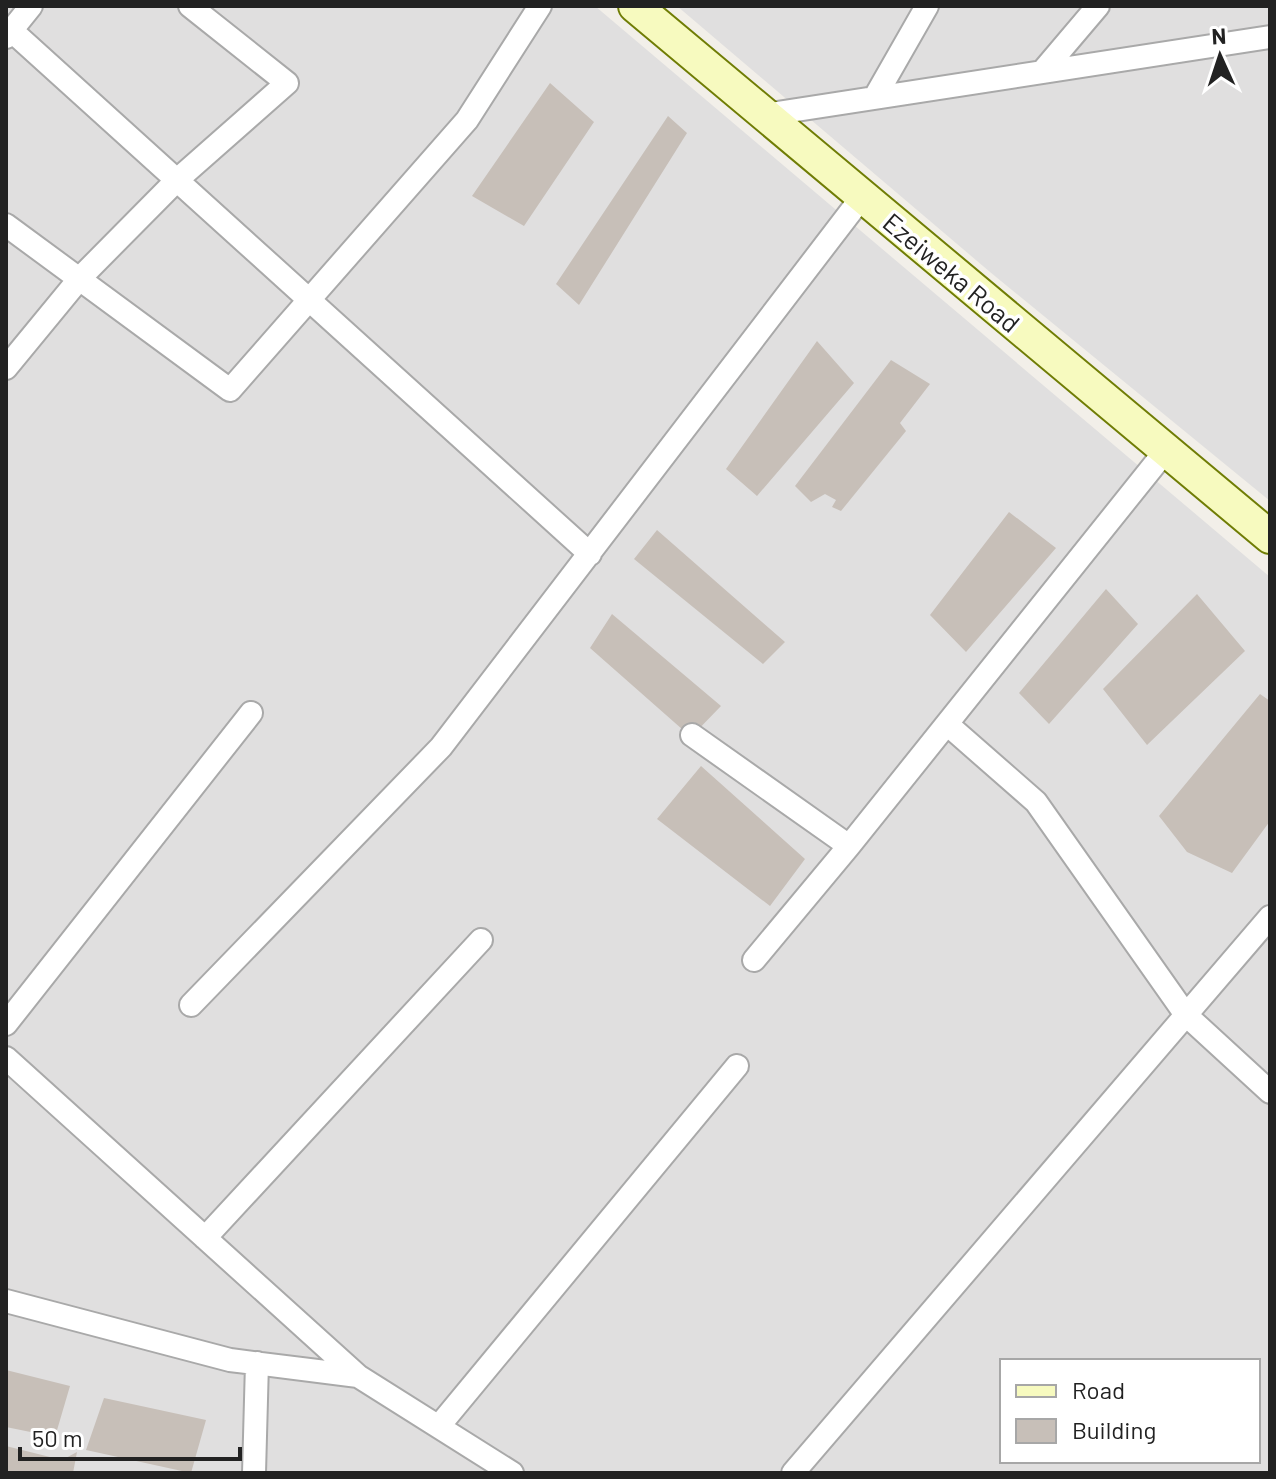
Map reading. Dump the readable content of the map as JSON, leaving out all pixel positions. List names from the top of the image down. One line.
{"streets":{"main road":["Ezeiweka Road"]},"legend":["Road","Building"],"scale_bar":"50 m","north":"top"}
